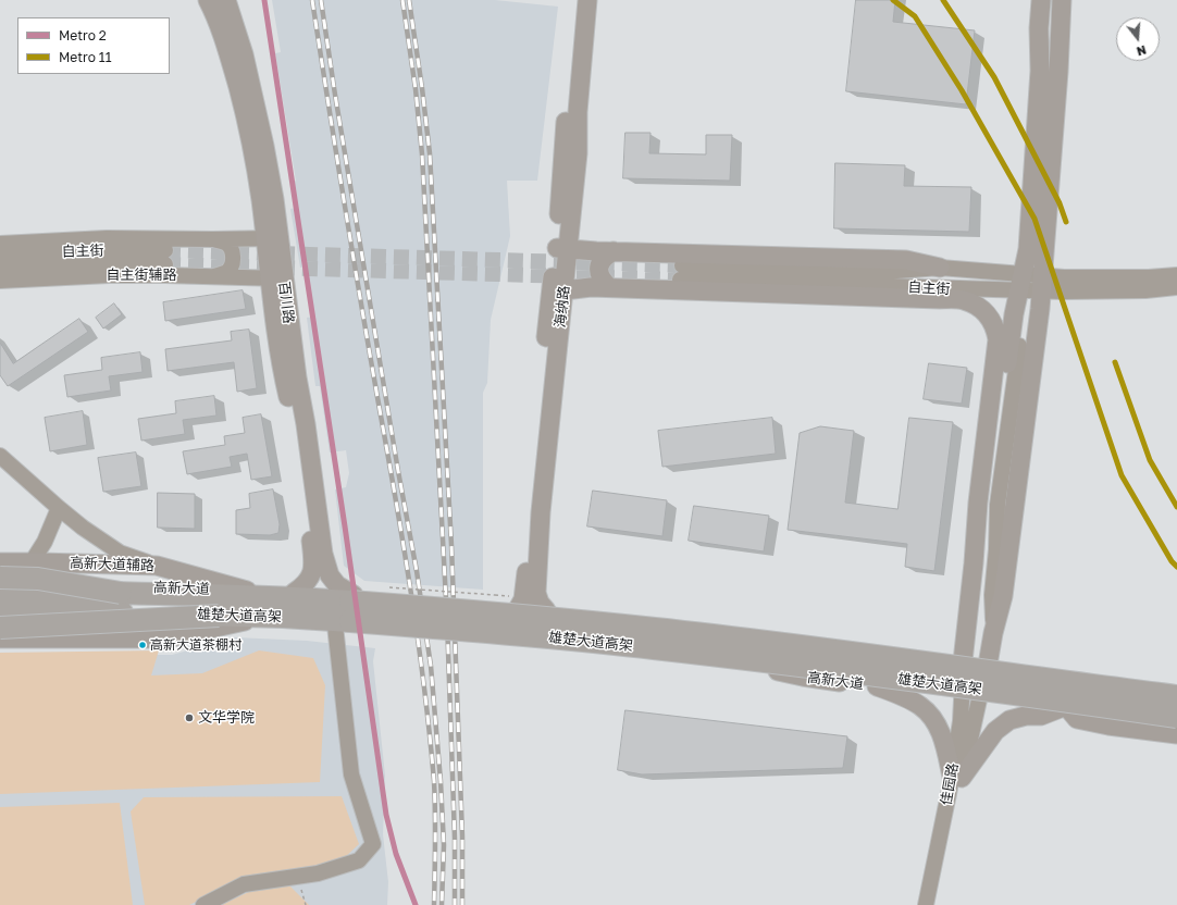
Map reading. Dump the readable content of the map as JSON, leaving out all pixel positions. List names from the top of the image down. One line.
{"streets":{"highway":["雄楚大道高架"],"main road":["百川路","海纳路","高新大道辅路","高新大道"],"street":["自主街","自主街辅路","佳园路"]},"crossings":[["自主街辅路","百川路"],["百川路","高新大道"],["高新大道辅路","高新大道"],["高新大道","佳园路"]],"places":["高新大道茶棚村","文华学院"],"lines":["metro line 2","metro line 11"],"legend":["Metro 2","Metro 11"],"north":"bottom"}
